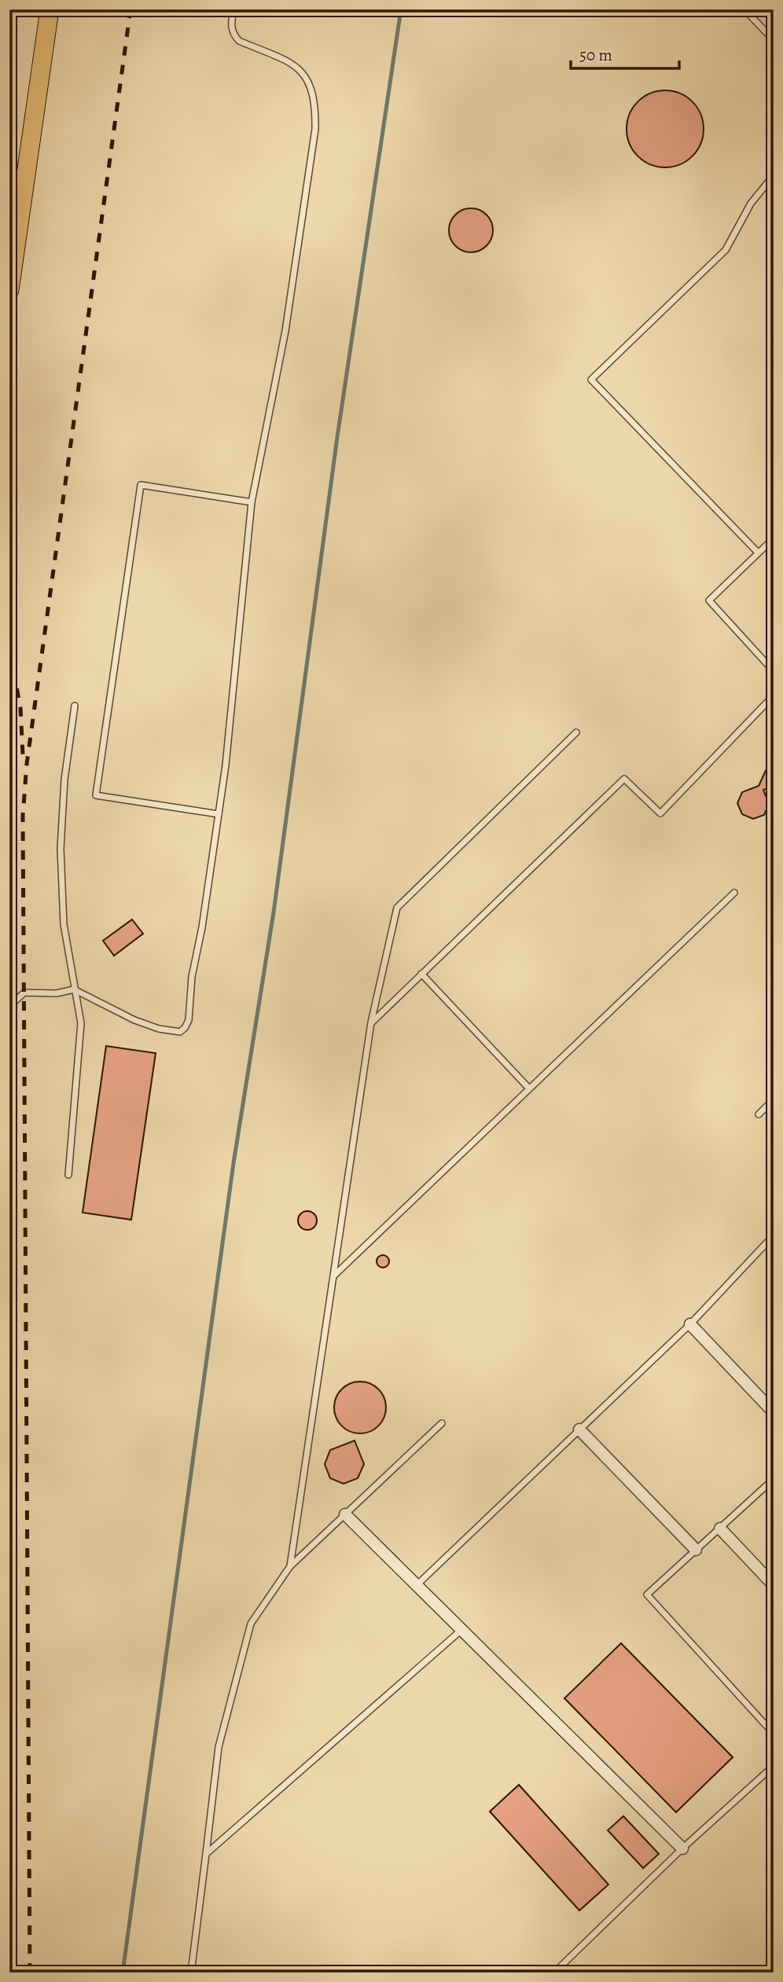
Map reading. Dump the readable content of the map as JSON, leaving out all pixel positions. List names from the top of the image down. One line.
{"scale_bar":"50 m"}
